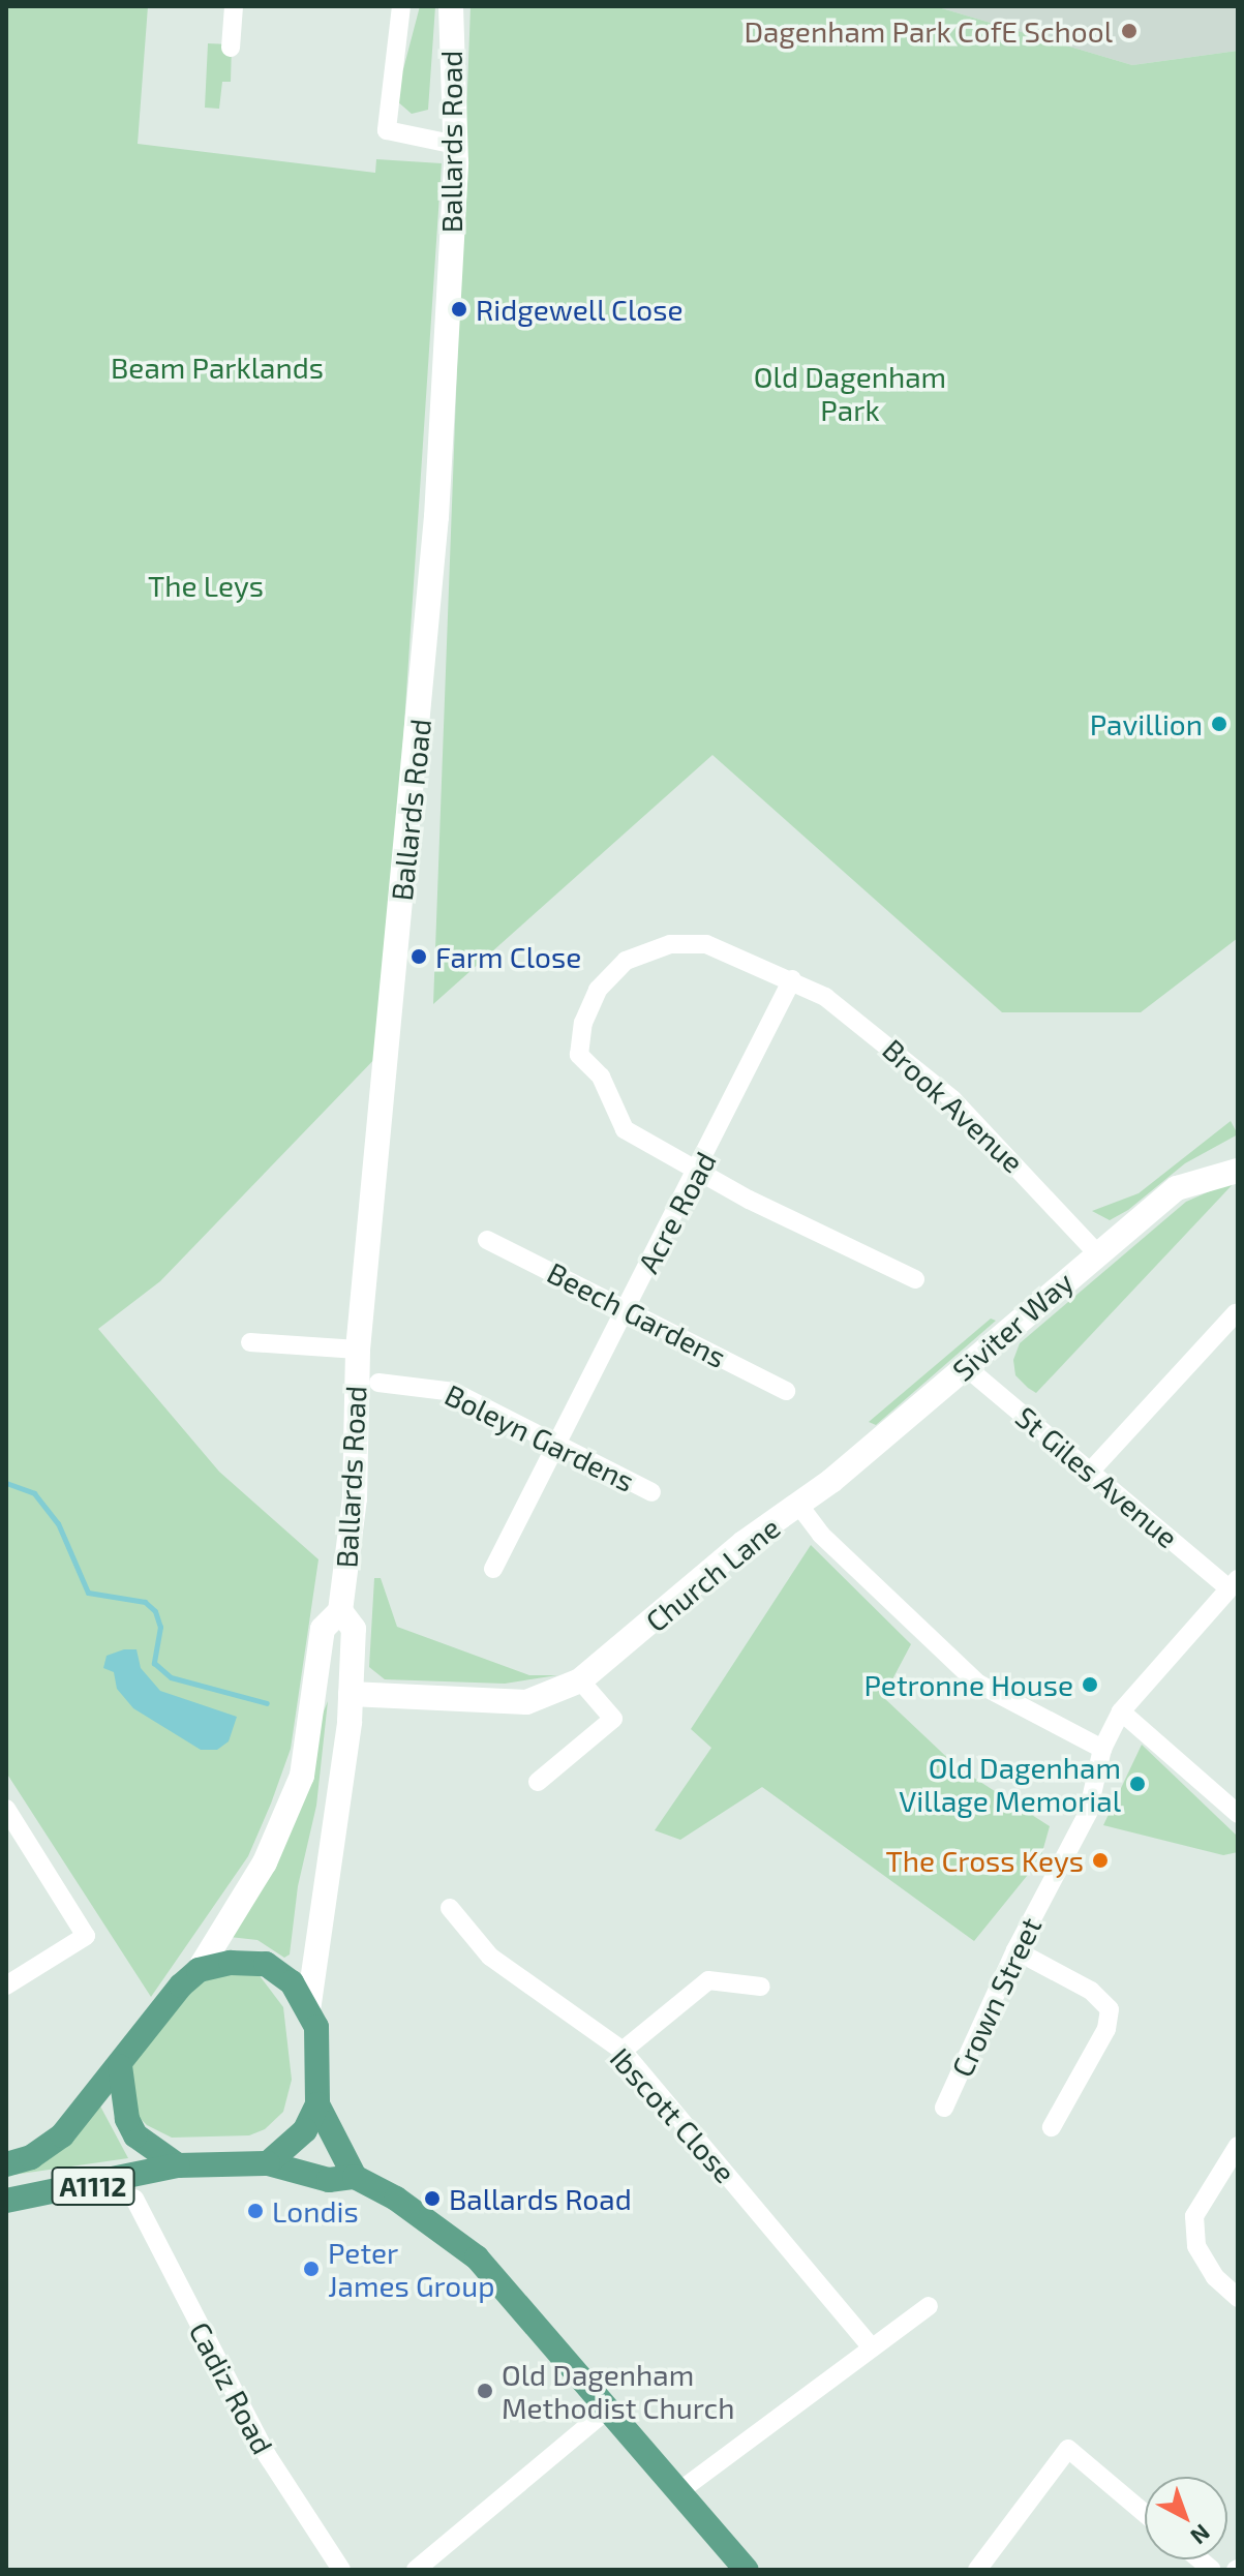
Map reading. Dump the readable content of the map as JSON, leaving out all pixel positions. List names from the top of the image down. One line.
{"streets":{"main road":["Ballards Road","Siviter Way","Church Lane","A1112"],"street":["Brook Avenue","Acre Road","Beech Gardens","Boleyn Gardens","St Giles Avenue","Crown Street","Ibscott Close","Cadiz Road"]},"crossings":[["Ballards Road","Church Lane"],["Ballards Road","A1112"],["Brook Avenue","Acre Road"],["Brook Avenue","Siviter Way"],["Acre Road","Beech Gardens"],["Acre Road","Boleyn Gardens"],["Siviter Way","St Giles Avenue"],["Siviter Way","Church Lane"],["St Giles Avenue","Crown Street"],["Church Lane","Crown Street"]],"parks":["Beam Parklands","Old Dagenham Park","The Leys"],"places":["Dagenham Park CofE School","Ridgewell Close","Pavillion","Farm Close","Petronne House","Old Dagenham Village Memorial","The Cross Keys","Ballards Road","Londis","Peter James Group","Old Dagenham Methodist Church"],"north":"bottom right"}
